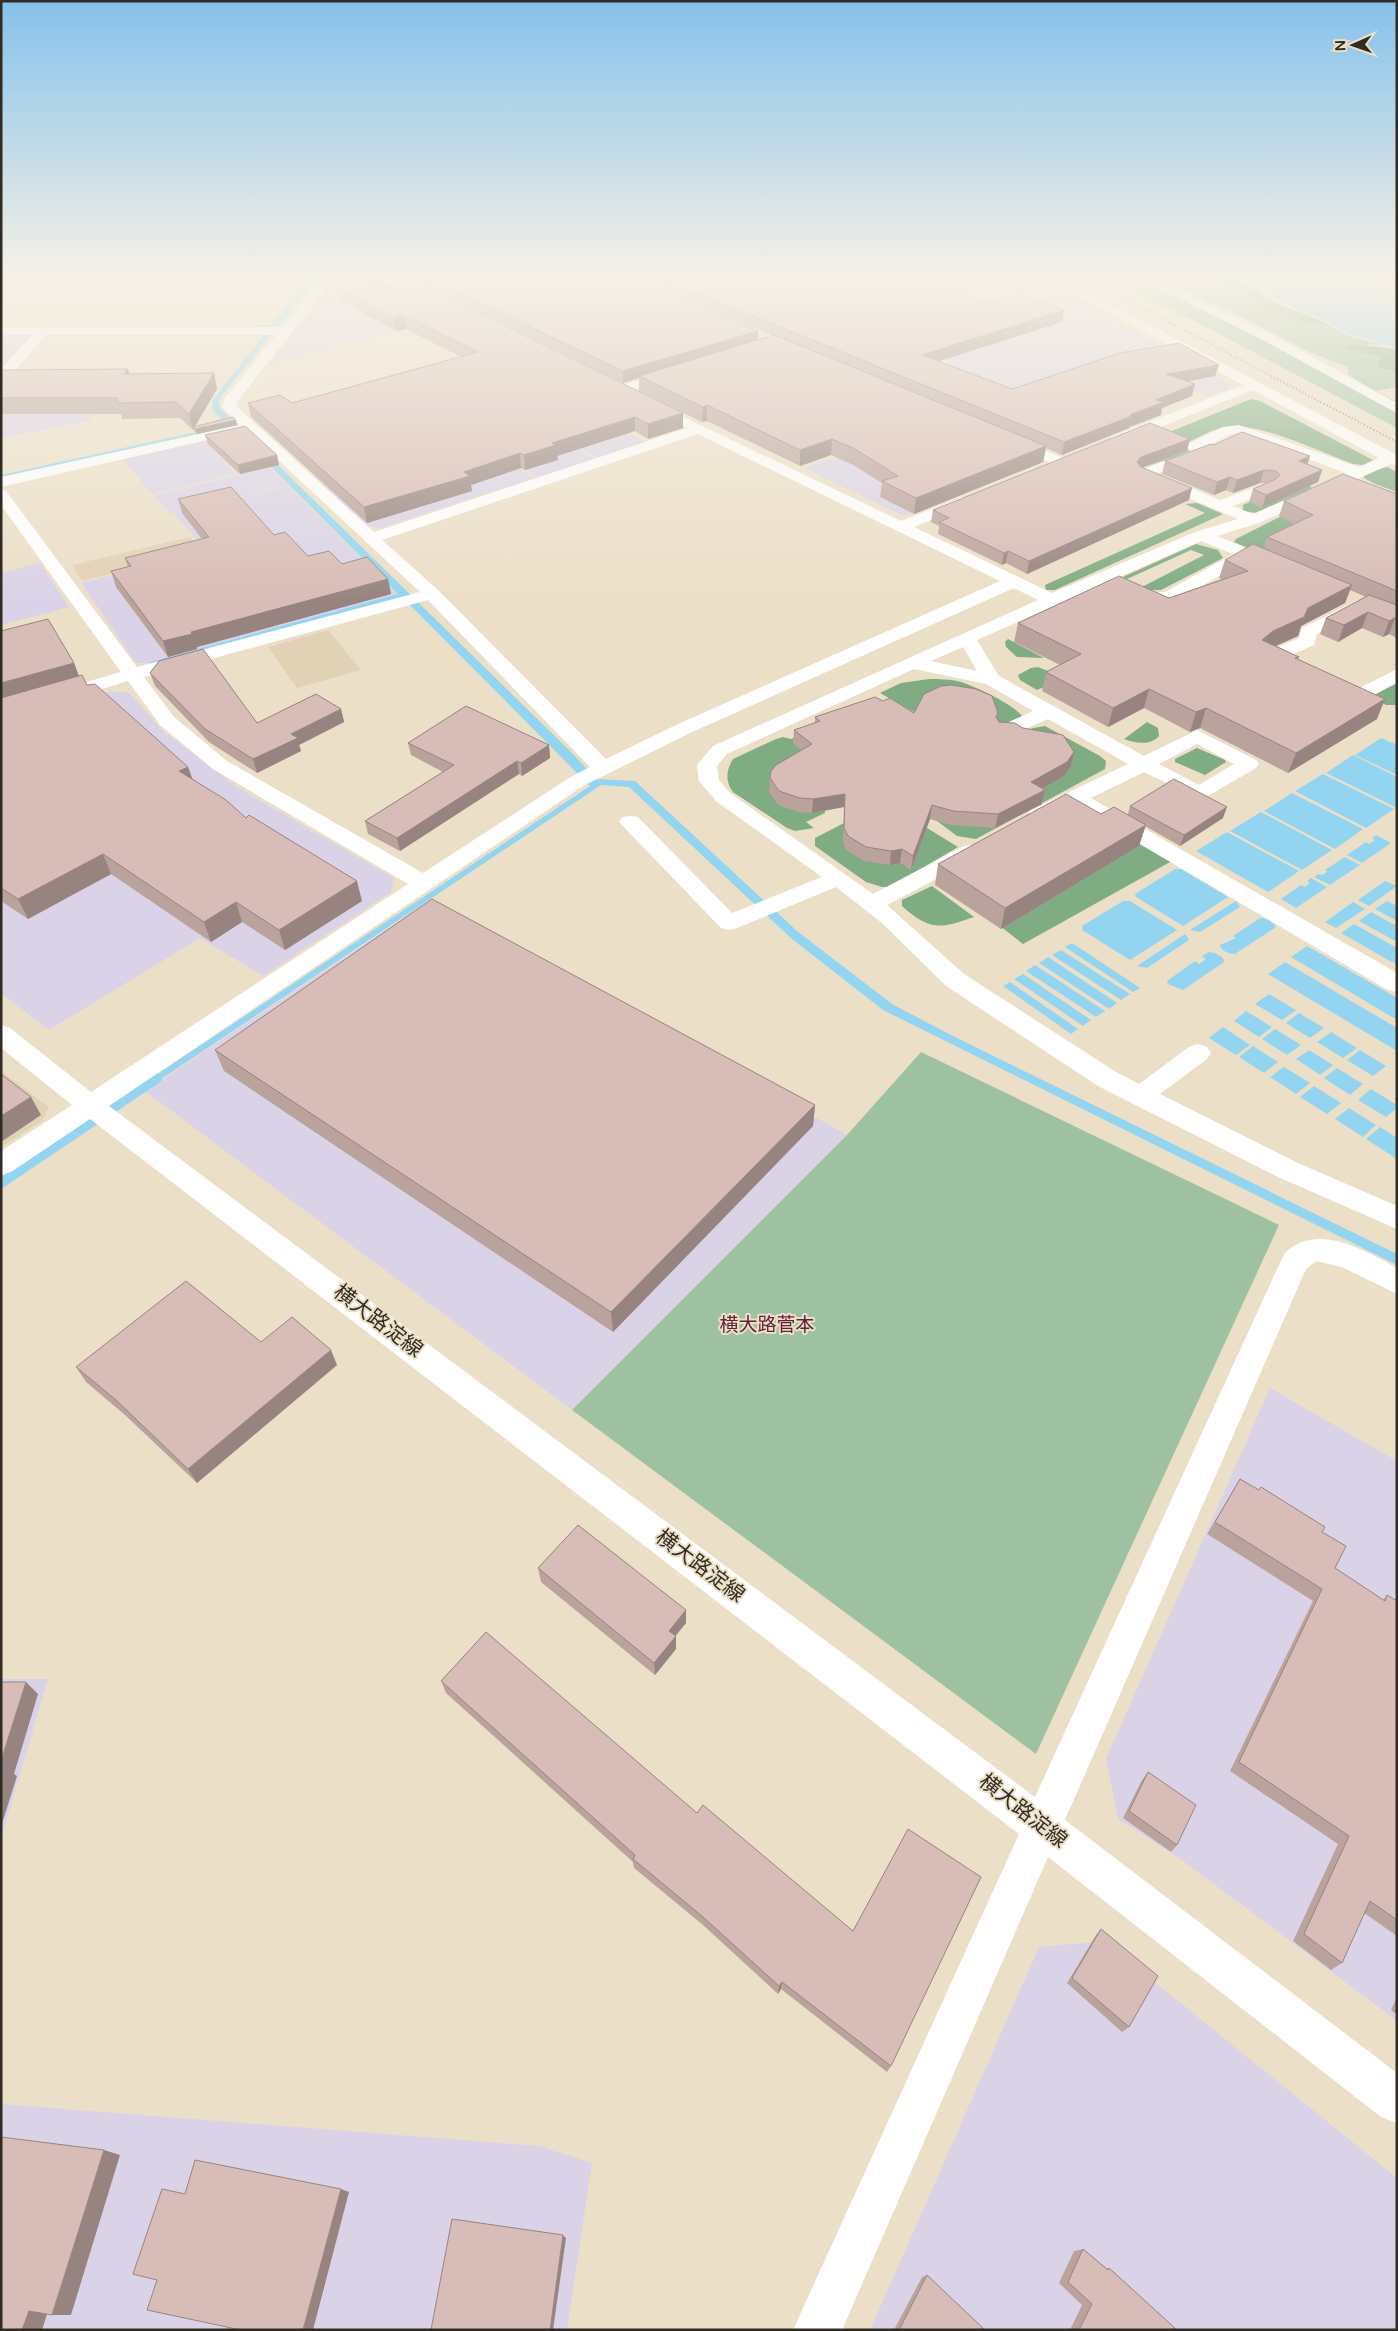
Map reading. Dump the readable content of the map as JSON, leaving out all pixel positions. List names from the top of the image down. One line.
{"streets":{"street":["横大路淀線"]},"districts":["横大路菅本"],"north":"left"}
